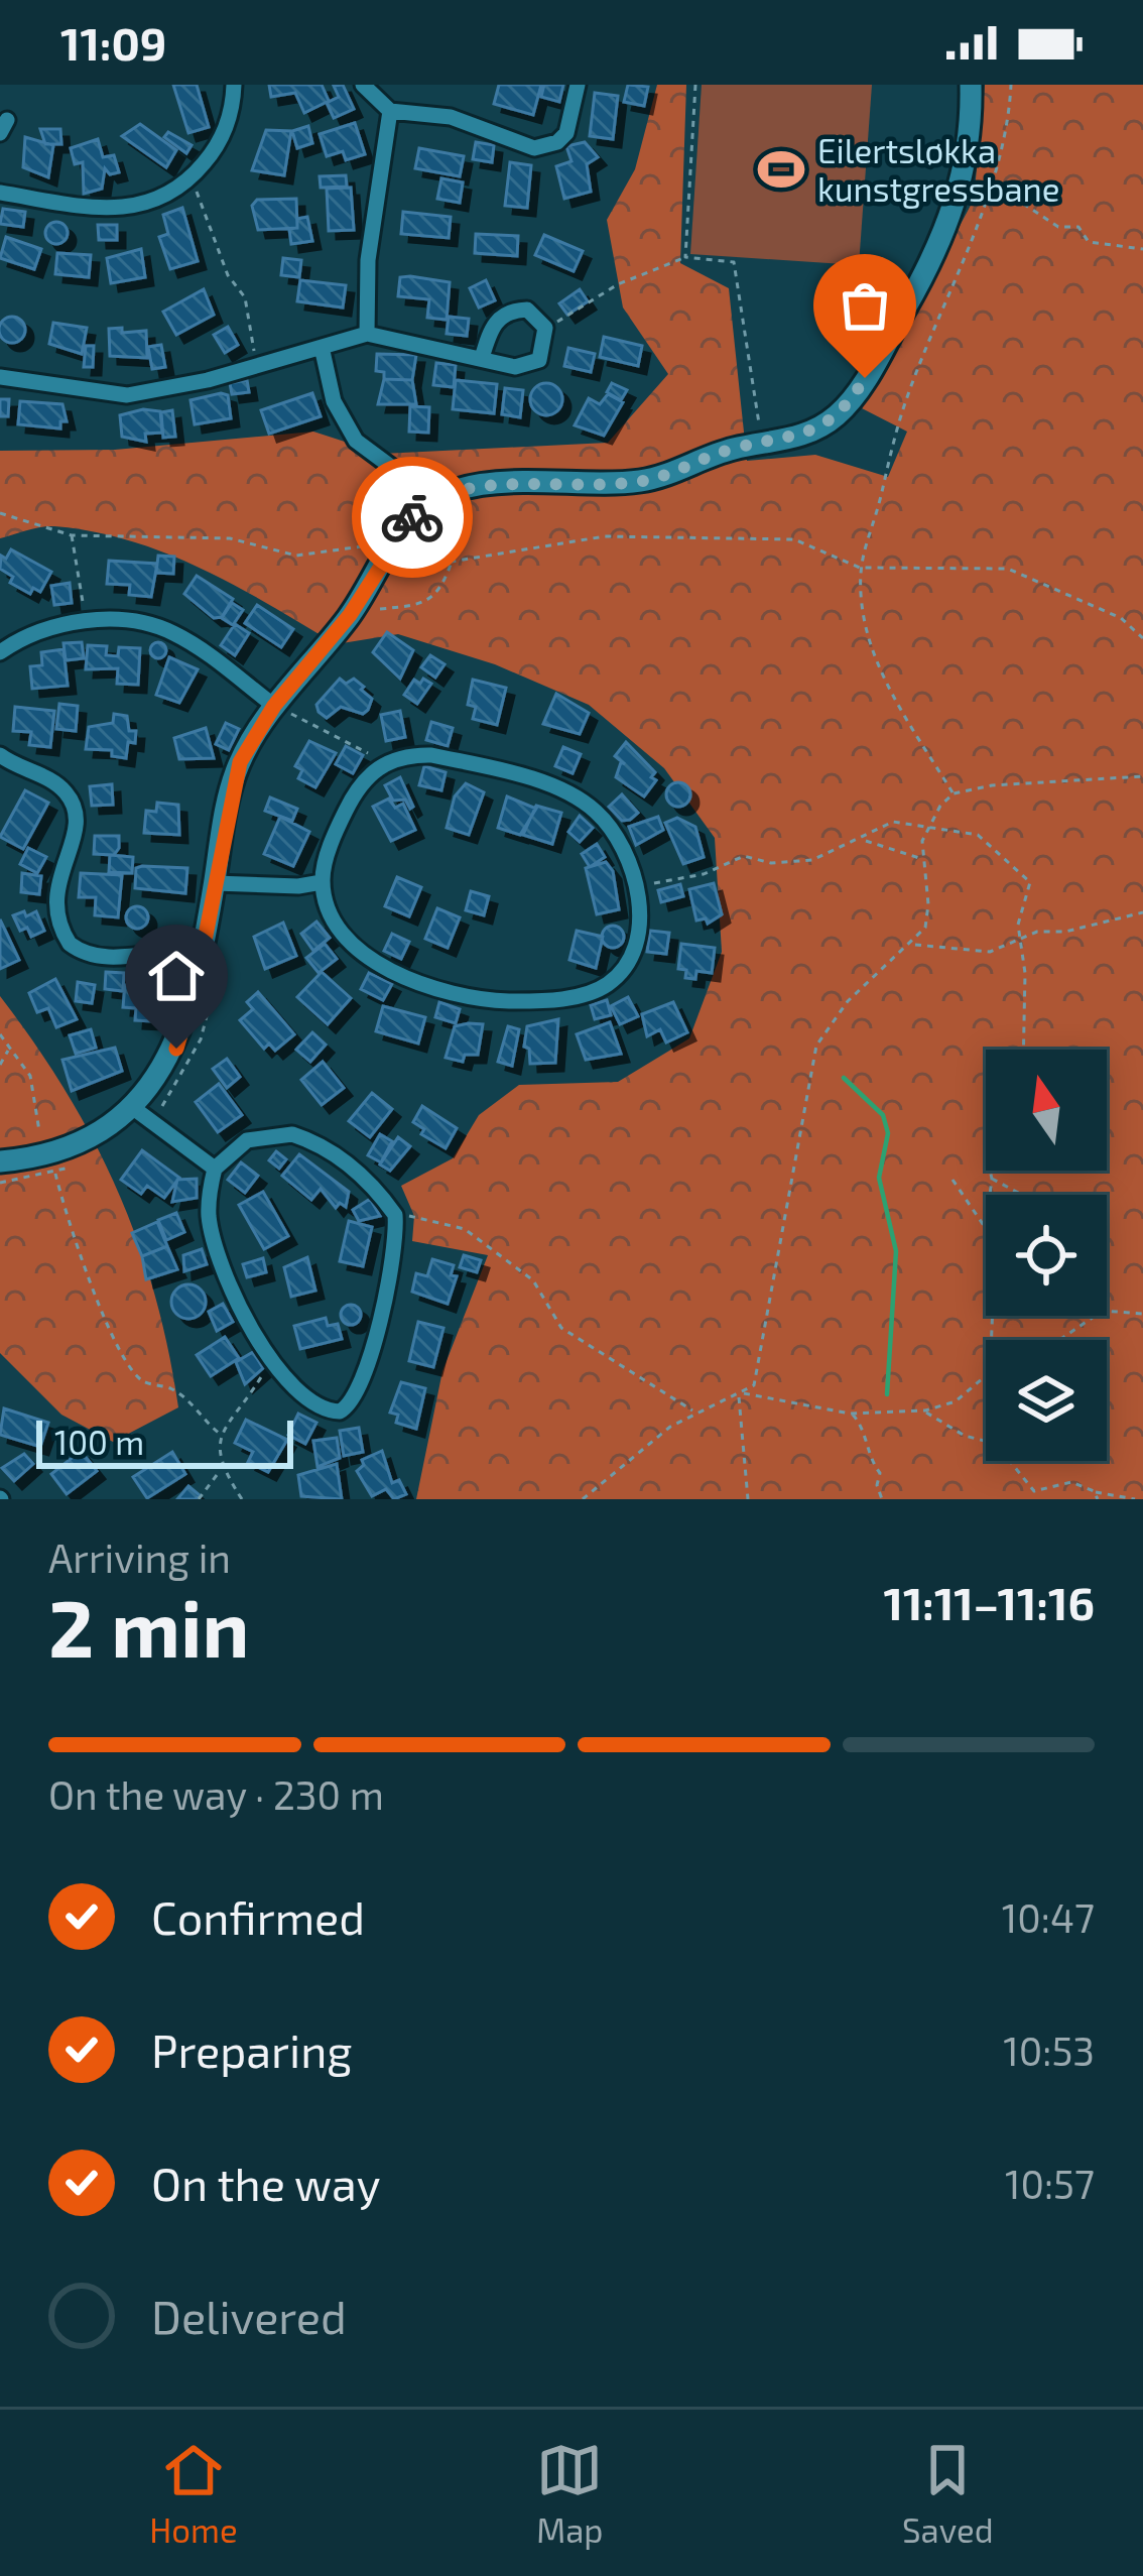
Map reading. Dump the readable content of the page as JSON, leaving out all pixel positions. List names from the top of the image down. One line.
{"places":{"sports":["Eilertsløkka kunstgressbane"]},"scale_bar":"100 m","north":"top","page":{"status":"11:09","scale":"100 m","heading":["2 min","Arriving in","11:11–11:16"],"bar":"On the way · 230 m","list":[["Confirmed","10:47"],["Preparing","10:53"],["On the way","10:57"],"Delivered"],"tabs":["Home","Map","Saved"]}}
